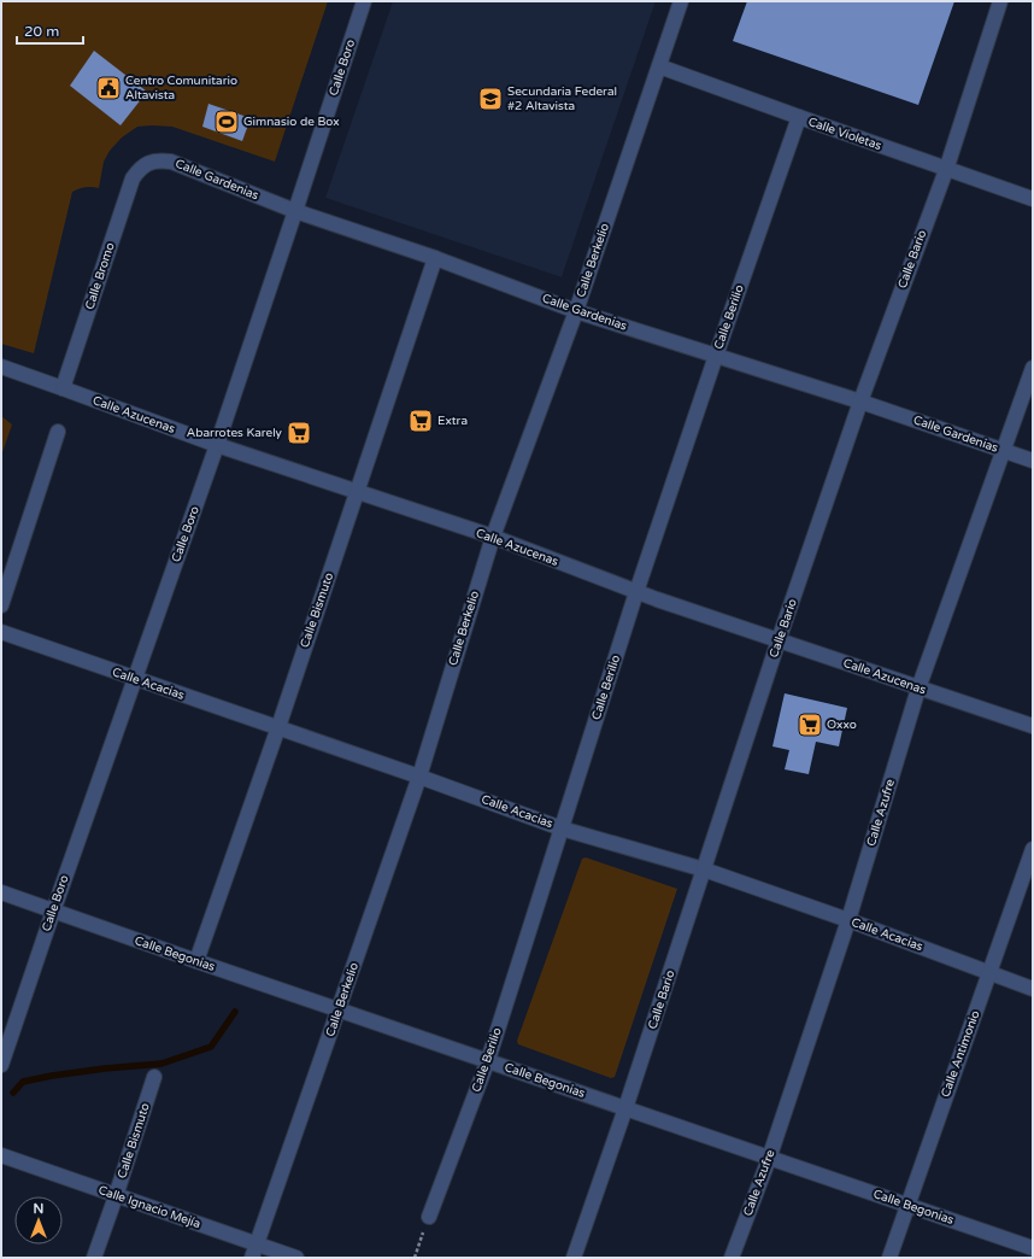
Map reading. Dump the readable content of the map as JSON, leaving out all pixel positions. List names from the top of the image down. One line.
{"streets":{"street":["Calle Boro","Calle Violetas","Calle Gardenias","Calle Bario","Calle Berkelio","Calle Bromo","Calle Berilio","Calle Azucenas","Calle Bismuto","Calle Acacias","Calle Azufre","Calle Begonias","Calle Antimonio","Calle Ignacio Mejía"]},"crossings":[["Calle Boro","Calle Gardenias"],["Calle Boro","Calle Azucenas"],["Calle Boro","Calle Acacias"],["Calle Boro","Calle Begonias"],["Calle Violetas","Calle Bario"],["Calle Violetas","Calle Berkelio"],["Calle Violetas","Calle Berilio"],["Calle Gardenias","Calle Bario"],["Calle Gardenias","Calle Berkelio"],["Calle Gardenias","Calle Bromo"],["Calle Gardenias","Calle Berilio"],["Calle Gardenias","Calle Bismuto"],["Calle Gardenias","Calle Azufre"],["Calle Bario","Calle Azucenas"],["Calle Bario","Calle Acacias"],["Calle Bario","Calle Begonias"],["Calle Berkelio","Calle Azucenas"],["Calle Berkelio","Calle Acacias"],["Calle Berkelio","Calle Begonias"],["Calle Berkelio","Calle Ignacio Mejía"],["Calle Bromo","Calle Azucenas"],["Calle Berilio","Calle Azucenas"],["Calle Berilio","Calle Acacias"],["Calle Berilio","Calle Begonias"],["Calle Azucenas","Calle Bismuto"],["Calle Azucenas","Calle Azufre"],["Calle Bismuto","Calle Acacias"],["Calle Bismuto","Calle Begonias"],["Calle Bismuto","Calle Ignacio Mejía"],["Calle Acacias","Calle Azufre"],["Calle Acacias","Calle Antimonio"],["Calle Azufre","Calle Begonias"],["Calle Begonias","Calle Antimonio"]],"places":{"public building":["Centro Comunitario Altavista"],"school or university":["Secundaria Federal #2 Altavista"],"sports":["Gimnasio de Box"],"supermarket":["Extra","Abarrotes Karely","Oxxo"]},"scale_bar":"20 m","north":"top"}
